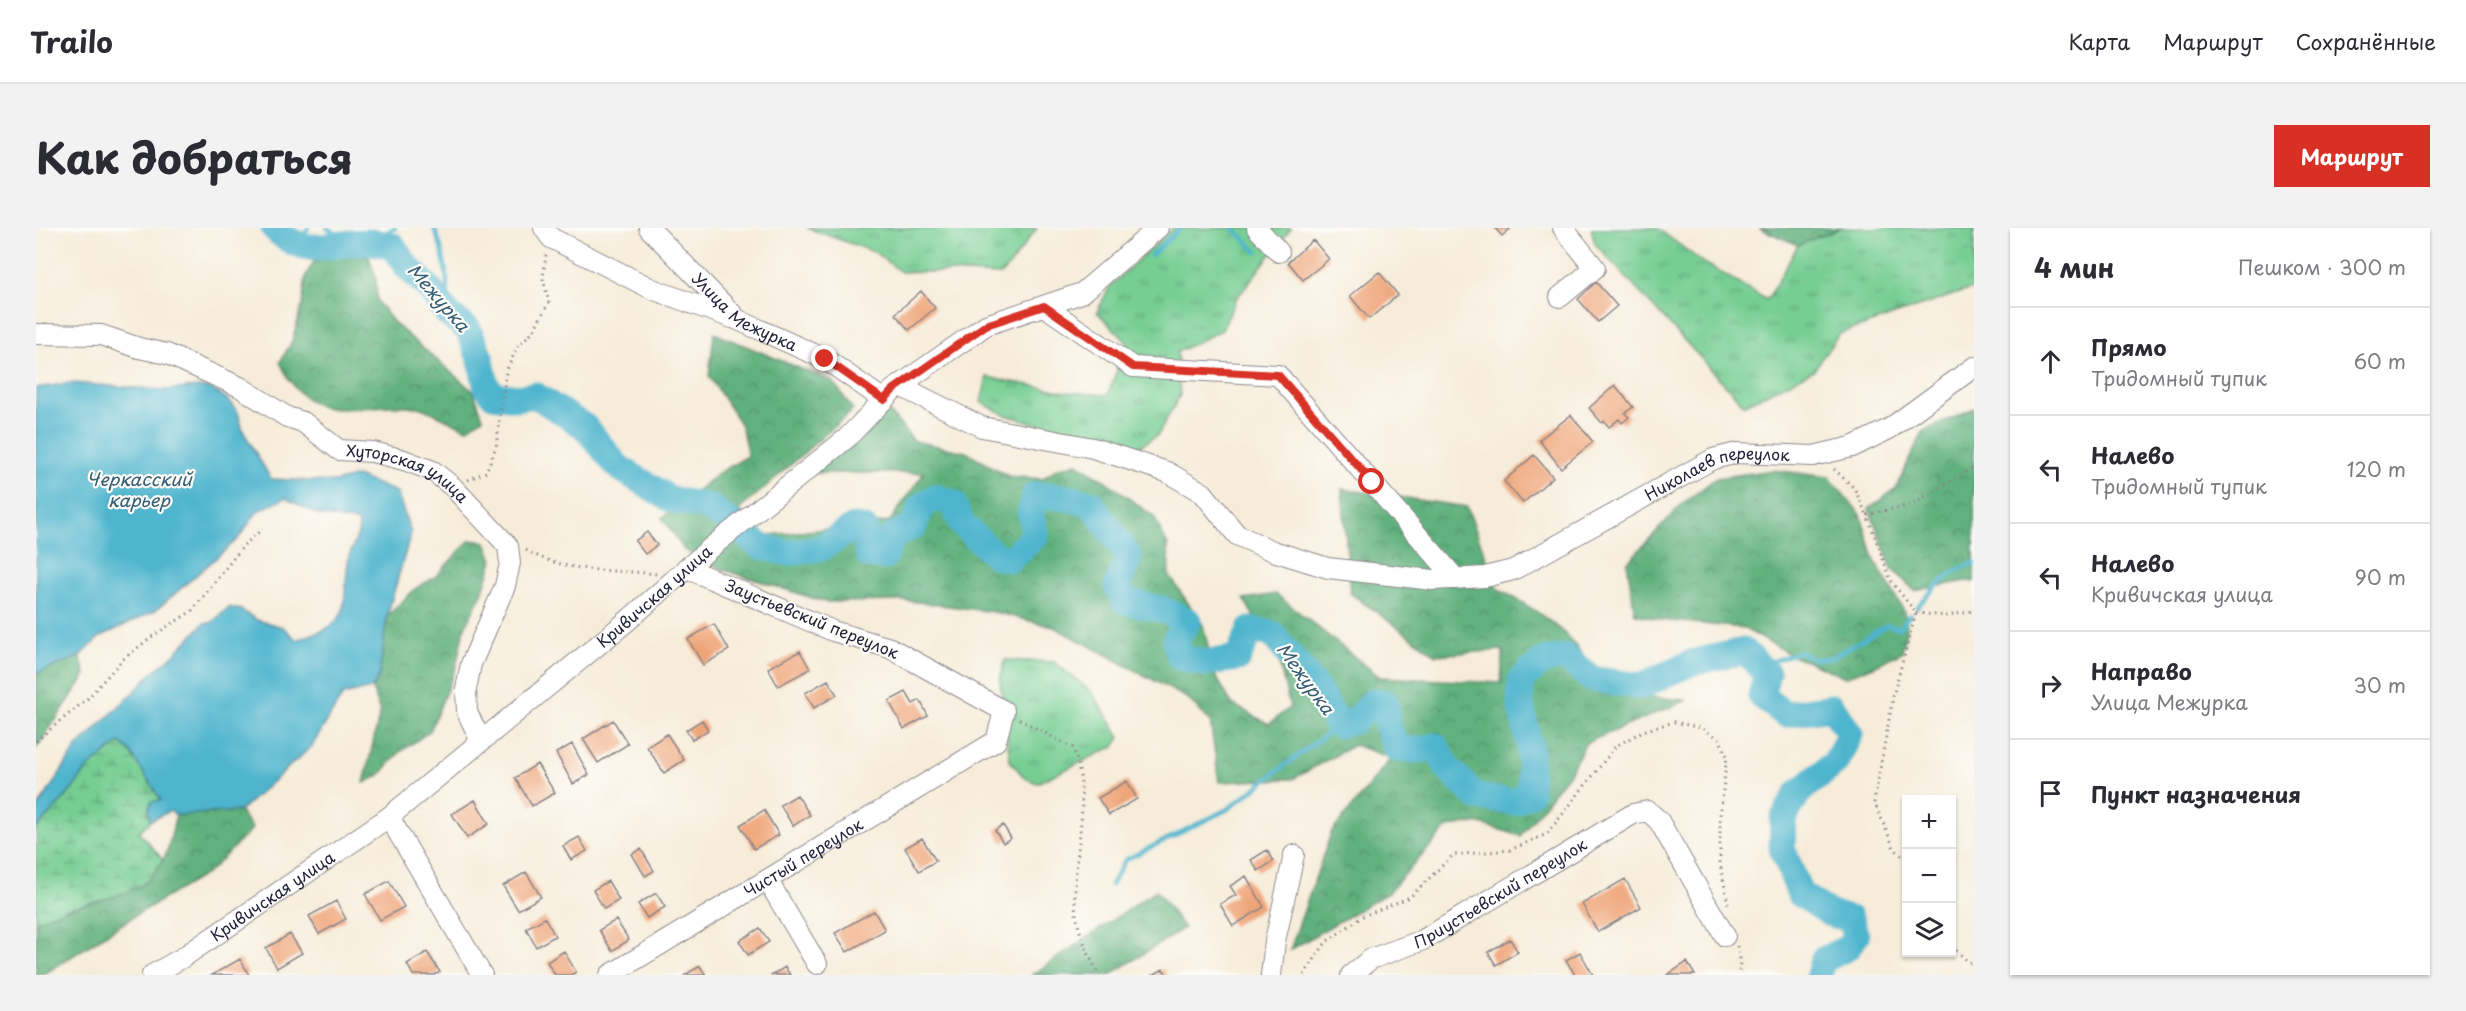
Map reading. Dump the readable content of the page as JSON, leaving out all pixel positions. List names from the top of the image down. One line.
{"streets":{"street":["Улица Межурка","Хуторская улица","Николаев переулок","Кривичская улица","Заустьевский переулок","Чистый переулок","Приустьевский переулок"]},"crossings":[["Улица Межурка","Кривичская улица"],["Хуторская улица","Кривичская улица"],["Николаев переулок","Кривичская улица"],["Кривичская улица","Заустьевский переулок"],["Заустьевский переулок","Чистый переулок"]],"water":["Межурка","Черкасский карьер"],"page":{"header":"Trailo","nav":["Карта","Маршрут","Сохранённые"],"title":"Как добраться","buttons":"Маршрут","heading":["4 мин","Пешком · 300 m"],"list":[["Прямо","Тридомный тупик","60 m"],["Налево","Тридомный тупик","120 m"],["Налево","Кривичская улица","90 m"],["Направо","Улица Межурка","30 m"],"Пункт назначения"],"map_buttons":["+","−"]}}
